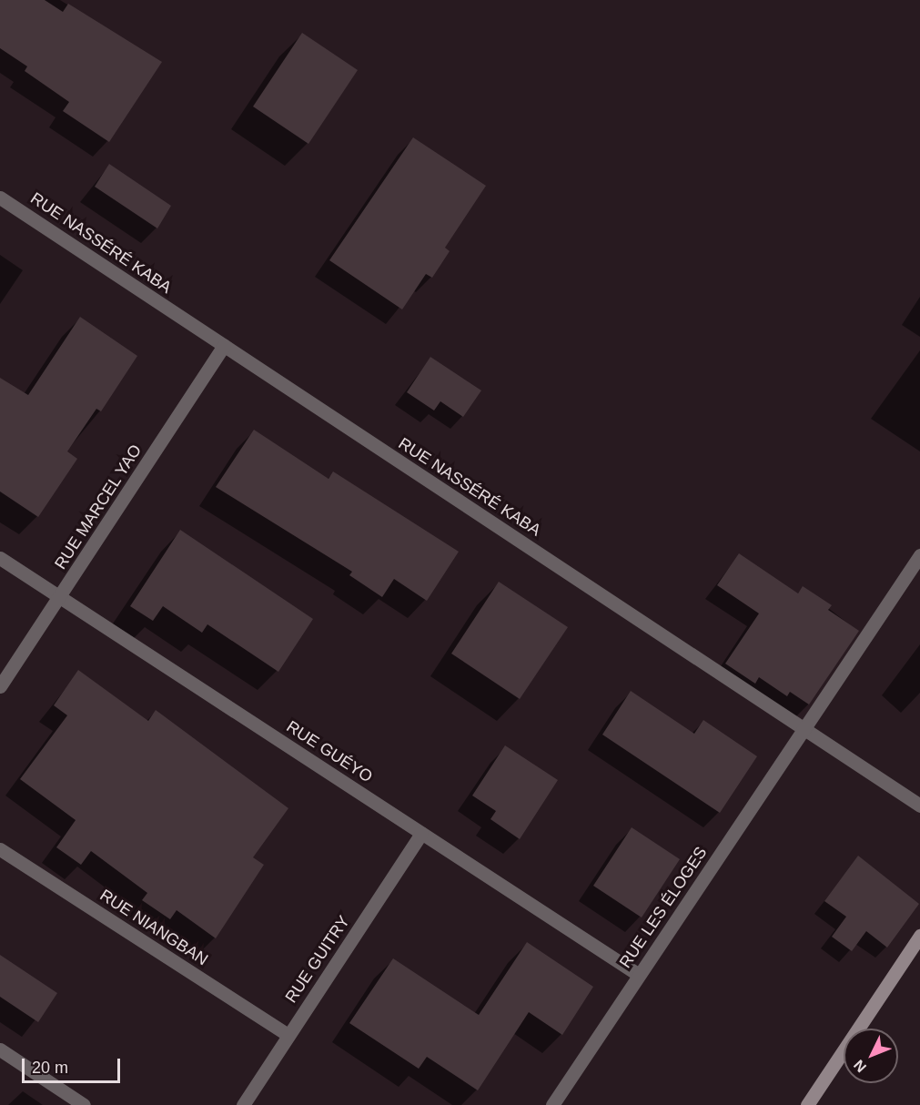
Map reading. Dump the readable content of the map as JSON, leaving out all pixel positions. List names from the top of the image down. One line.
{"streets":{"street":["RUE NASSÉRÉ KABA","RUE MARCEL YAO","RUE GUÉYO","RUE LES ÉLOGES","RUE NIANGBAN","RUE GUITRY"]},"crossings":[["RUE NASSÉRÉ KABA","RUE MARCEL YAO"],["RUE NASSÉRÉ KABA","RUE LES ÉLOGES"],["RUE MARCEL YAO","RUE GUÉYO"],["RUE GUÉYO","RUE LES ÉLOGES"],["RUE GUÉYO","RUE GUITRY"],["RUE NIANGBAN","RUE GUITRY"]],"scale_bar":"20 m","north":"bottom left"}
